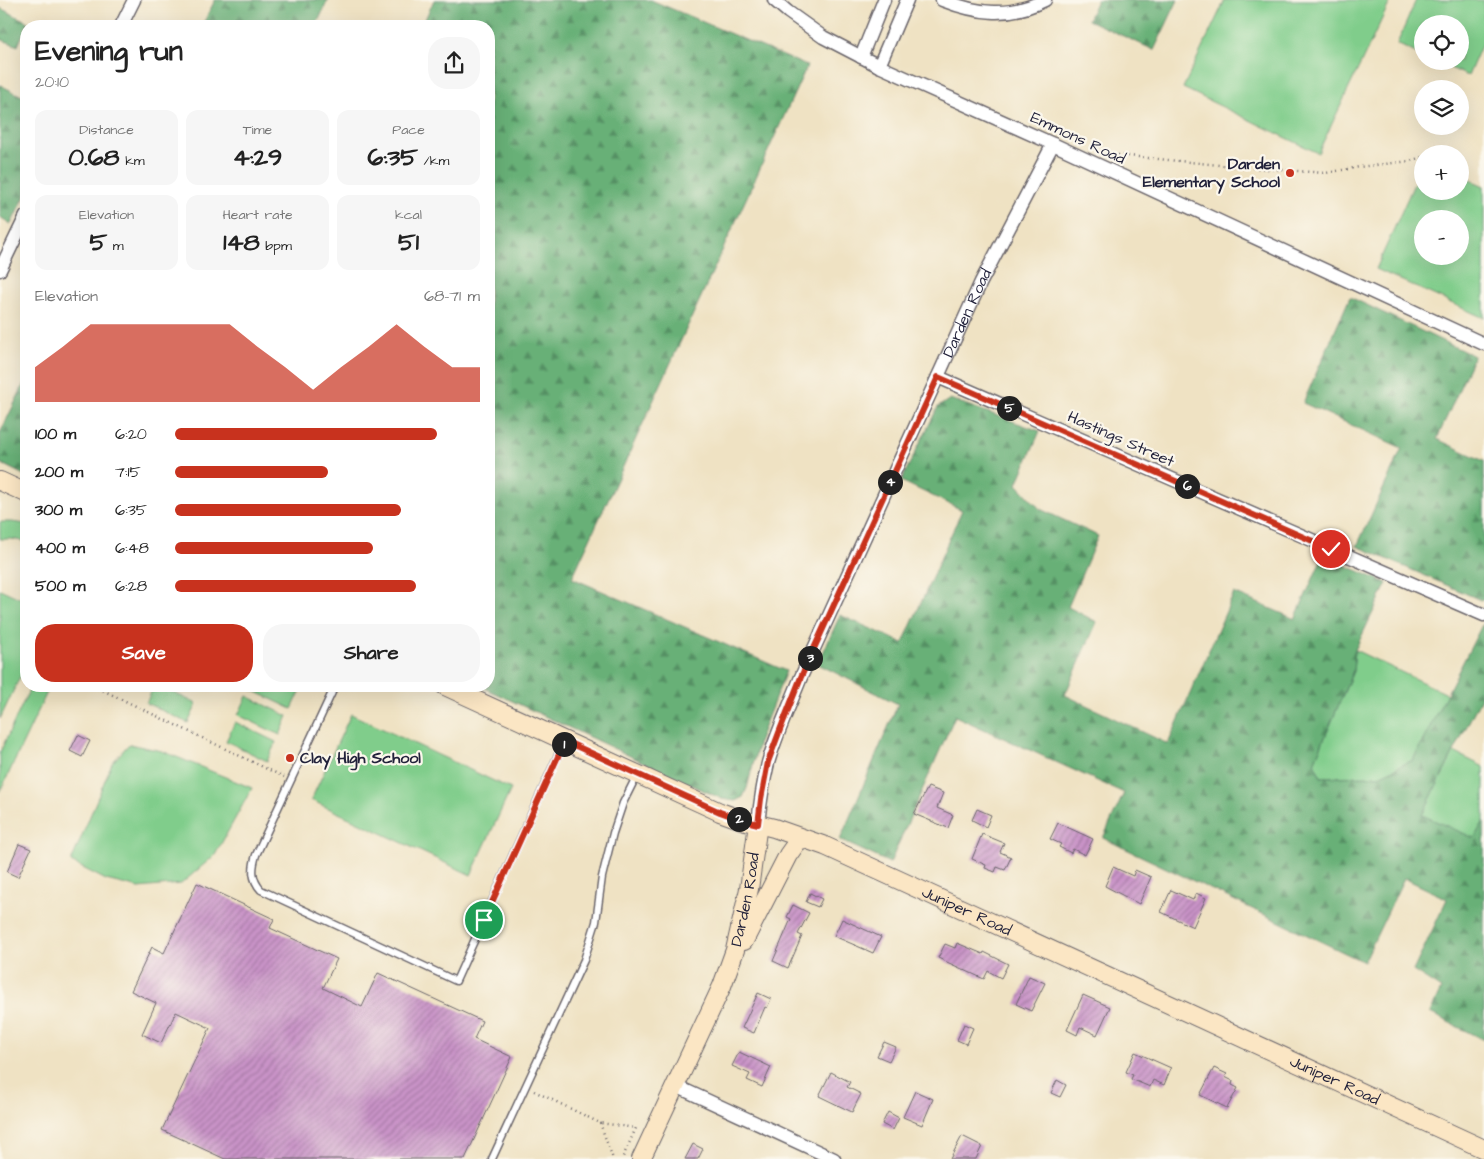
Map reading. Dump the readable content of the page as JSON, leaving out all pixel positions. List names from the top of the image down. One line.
{"streets":{"street":["Emmons Road","Darden Road","Hastings Street","Juniper Road"]},"crossings":[["Emmons Road","Darden Road"],["Darden Road","Hastings Street"],["Darden Road","Juniper Road"]],"places":["Darden Elementary School","Clay High School"],"page":{"map_buttons":["+","−"],"heading":["Evening run","20:10"],"stats":[["Distance","0.68 km"],["Time","4:29"],["Pace","6:35 /km"],["Elevation","5 m"],["Heart rate","148 bpm"],["kcal","51"]],"chart":["Elevation","68–71 m"],"pins":["5","4","6","3","1","2"],"list":[{"name":"100 m","note":"6:20"},{"name":"200 m","note":"7:15"},{"name":"300 m","note":"6:35"},{"name":"400 m","note":"6:48"},{"name":"500 m","note":"6:28"}],"buttons":["Save","Share"]}}
